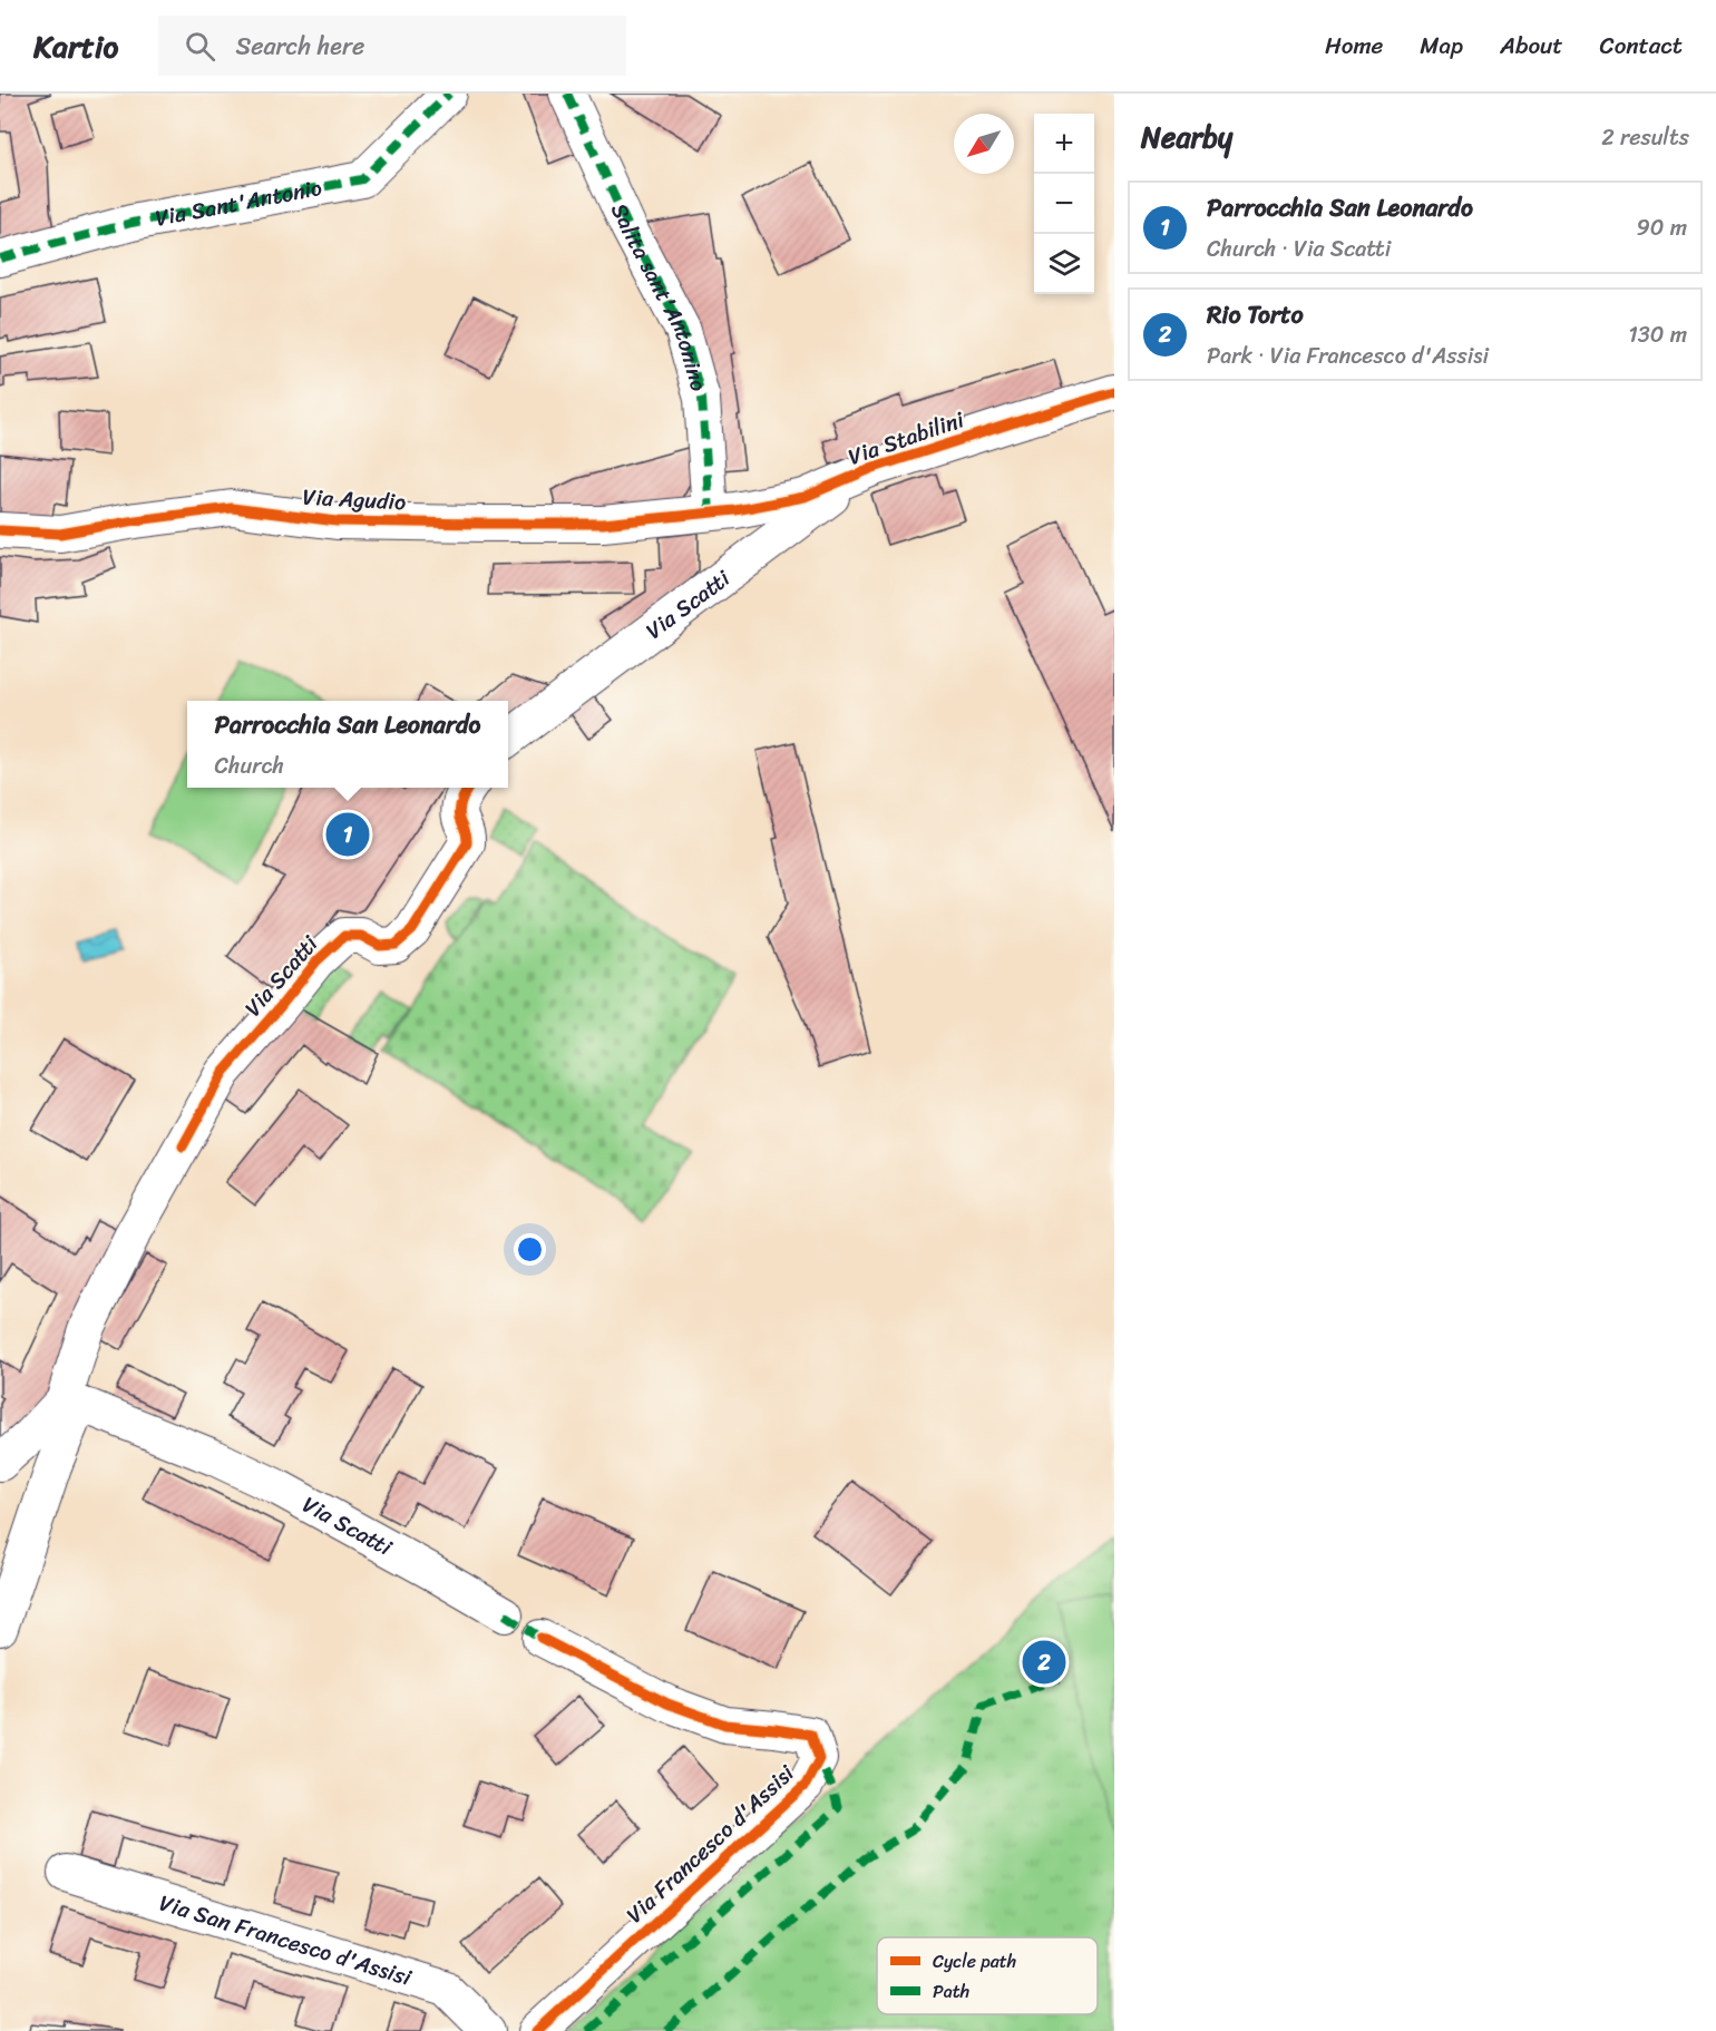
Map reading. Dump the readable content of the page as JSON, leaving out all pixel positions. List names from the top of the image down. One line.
{"streets":{"street":["Via Sant'Antonio","Salita sant'Antonino","Via Stabilini","Via Agudio","Via Scatti","Via Francesco d'Assisi","Via San Francesco d'Assisi"]},"crossings":[["Salita sant'Antonino","Via Stabilini"],["Salita sant'Antonino","Via Agudio"],["Via Stabilini","Via Agudio"],["Via Stabilini","Via Scatti"]],"legend":["Cycle path","Path"],"north":"bottom left","page":{"header":"Kartio","search":"Search here","nav":["Home","Map","About","Contact"],"heading":["Nearby","2 results"],"map_buttons":["+","−"],"list":[{"mark":"1","name":"Parrocchia San Leonardo","note":"Church · Via Scatti","value":"90 m"},{"mark":"2","name":"Rio Torto","note":"Park · Via Francesco d'Assisi","value":"130 m"}],"popup":["Parrocchia San Leonardo","Church"],"pins":["1","2"]}}
